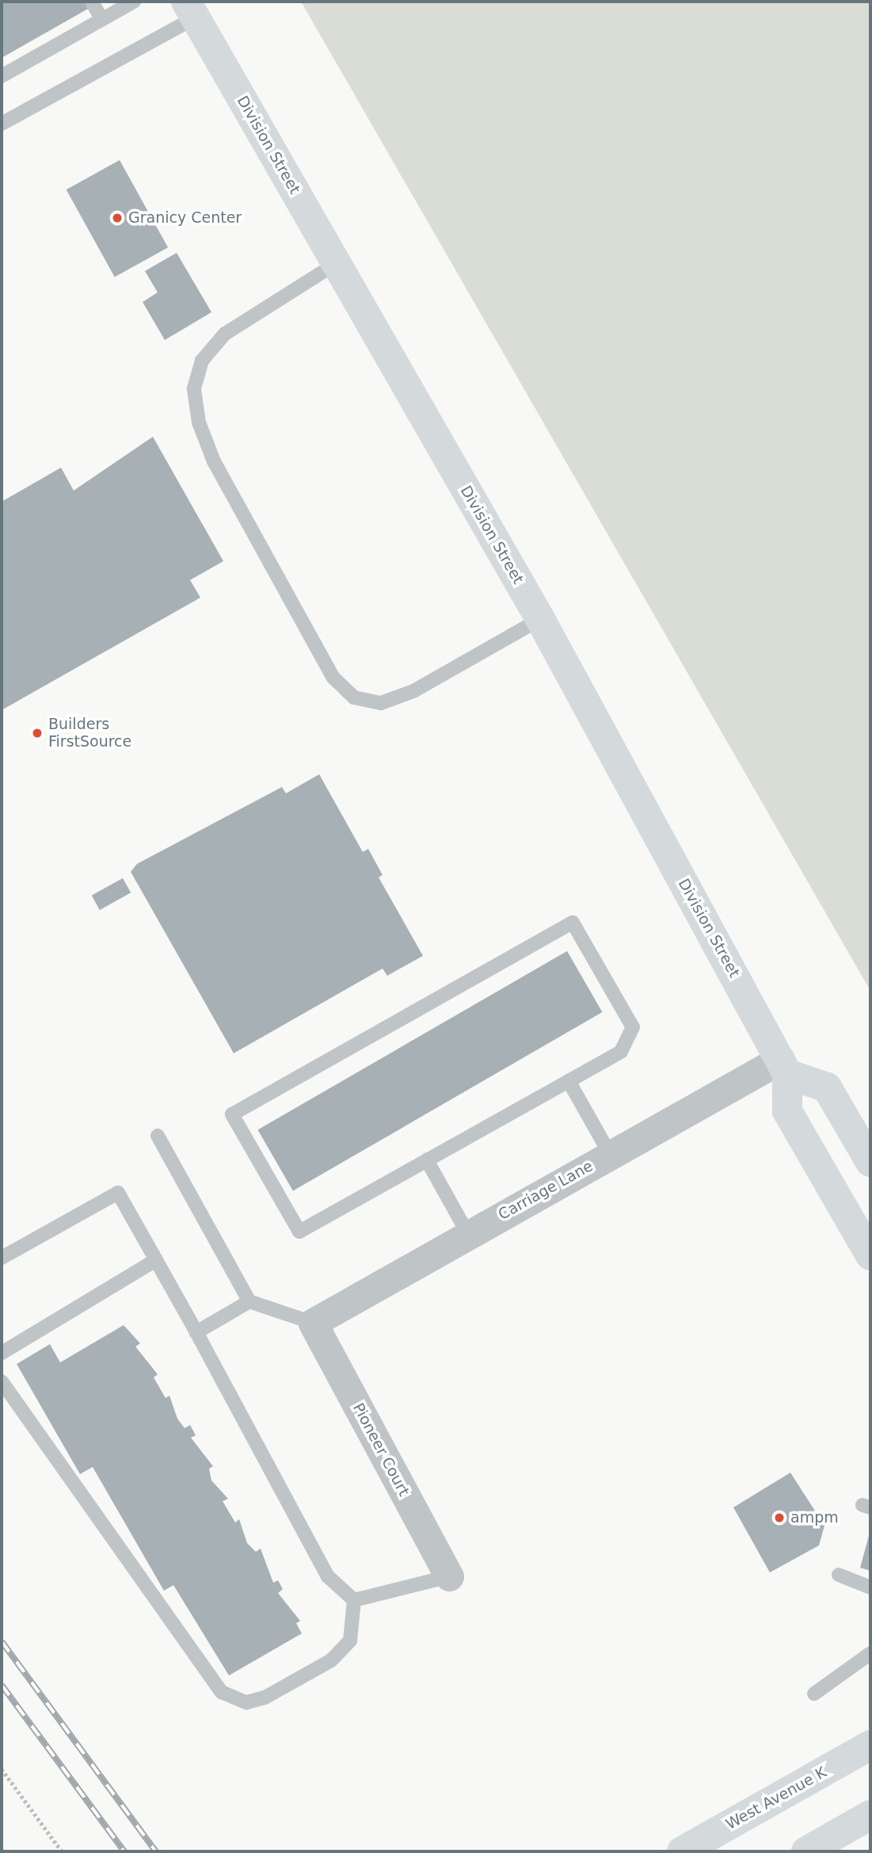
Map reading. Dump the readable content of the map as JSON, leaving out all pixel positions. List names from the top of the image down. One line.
{"streets":{"main road":["Division Street","West Avenue K"],"street":["Carriage Lane","Pioneer Court"]},"crossings":[["Division Street","Carriage Lane"],["Carriage Lane","Pioneer Court"]],"places":["Granicy Center","Builders FirstSource","ampm"]}
